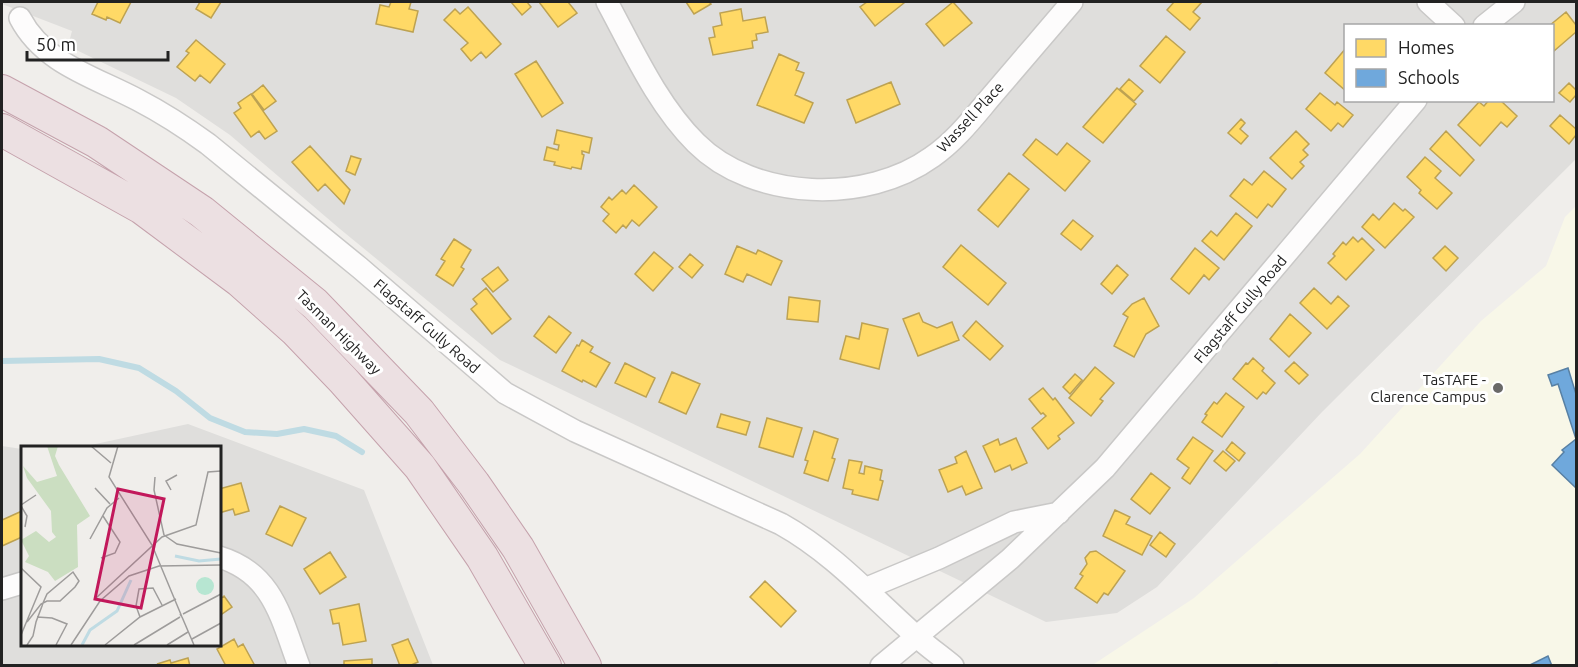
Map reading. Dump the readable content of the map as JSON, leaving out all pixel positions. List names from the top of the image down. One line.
{"streets":{"highway":["Tasman Highway"],"street":["Wassell Place","Flagstaff Gully Road"]},"places":["TasTAFE - Clarence Campus"],"legend":["Homes","Schools"],"scale_bar":"50 m"}
